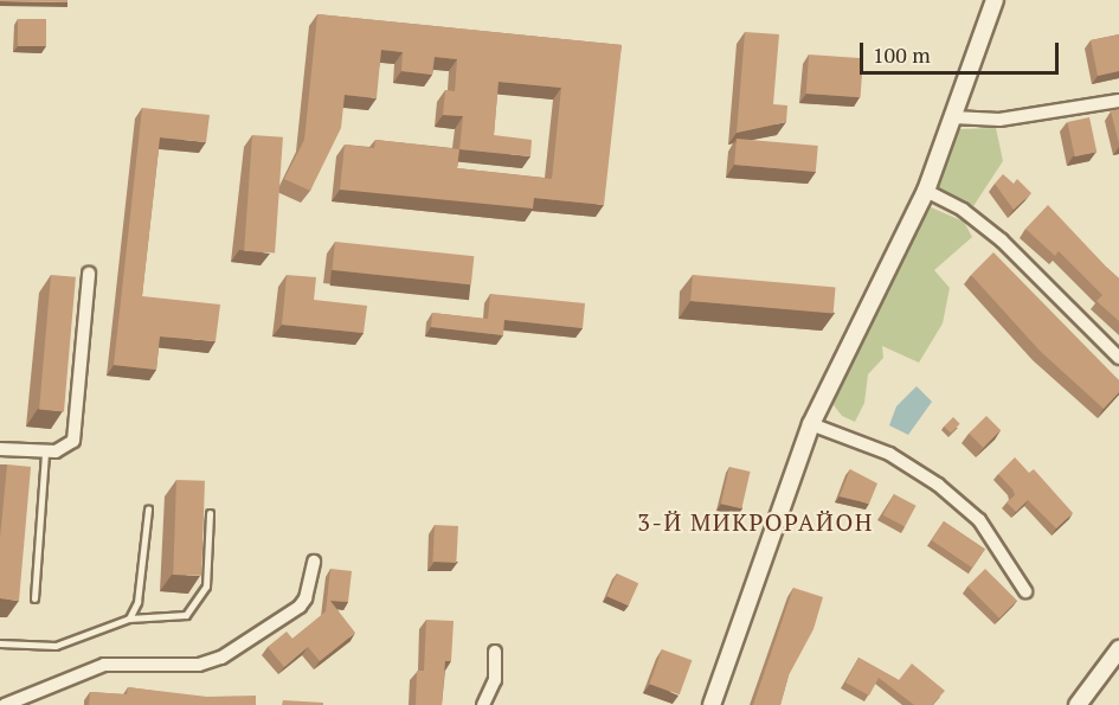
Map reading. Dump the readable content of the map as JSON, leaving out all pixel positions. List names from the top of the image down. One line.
{"districts":["3-Й МИКРОРАЙОН"],"scale_bar":"100 m"}
